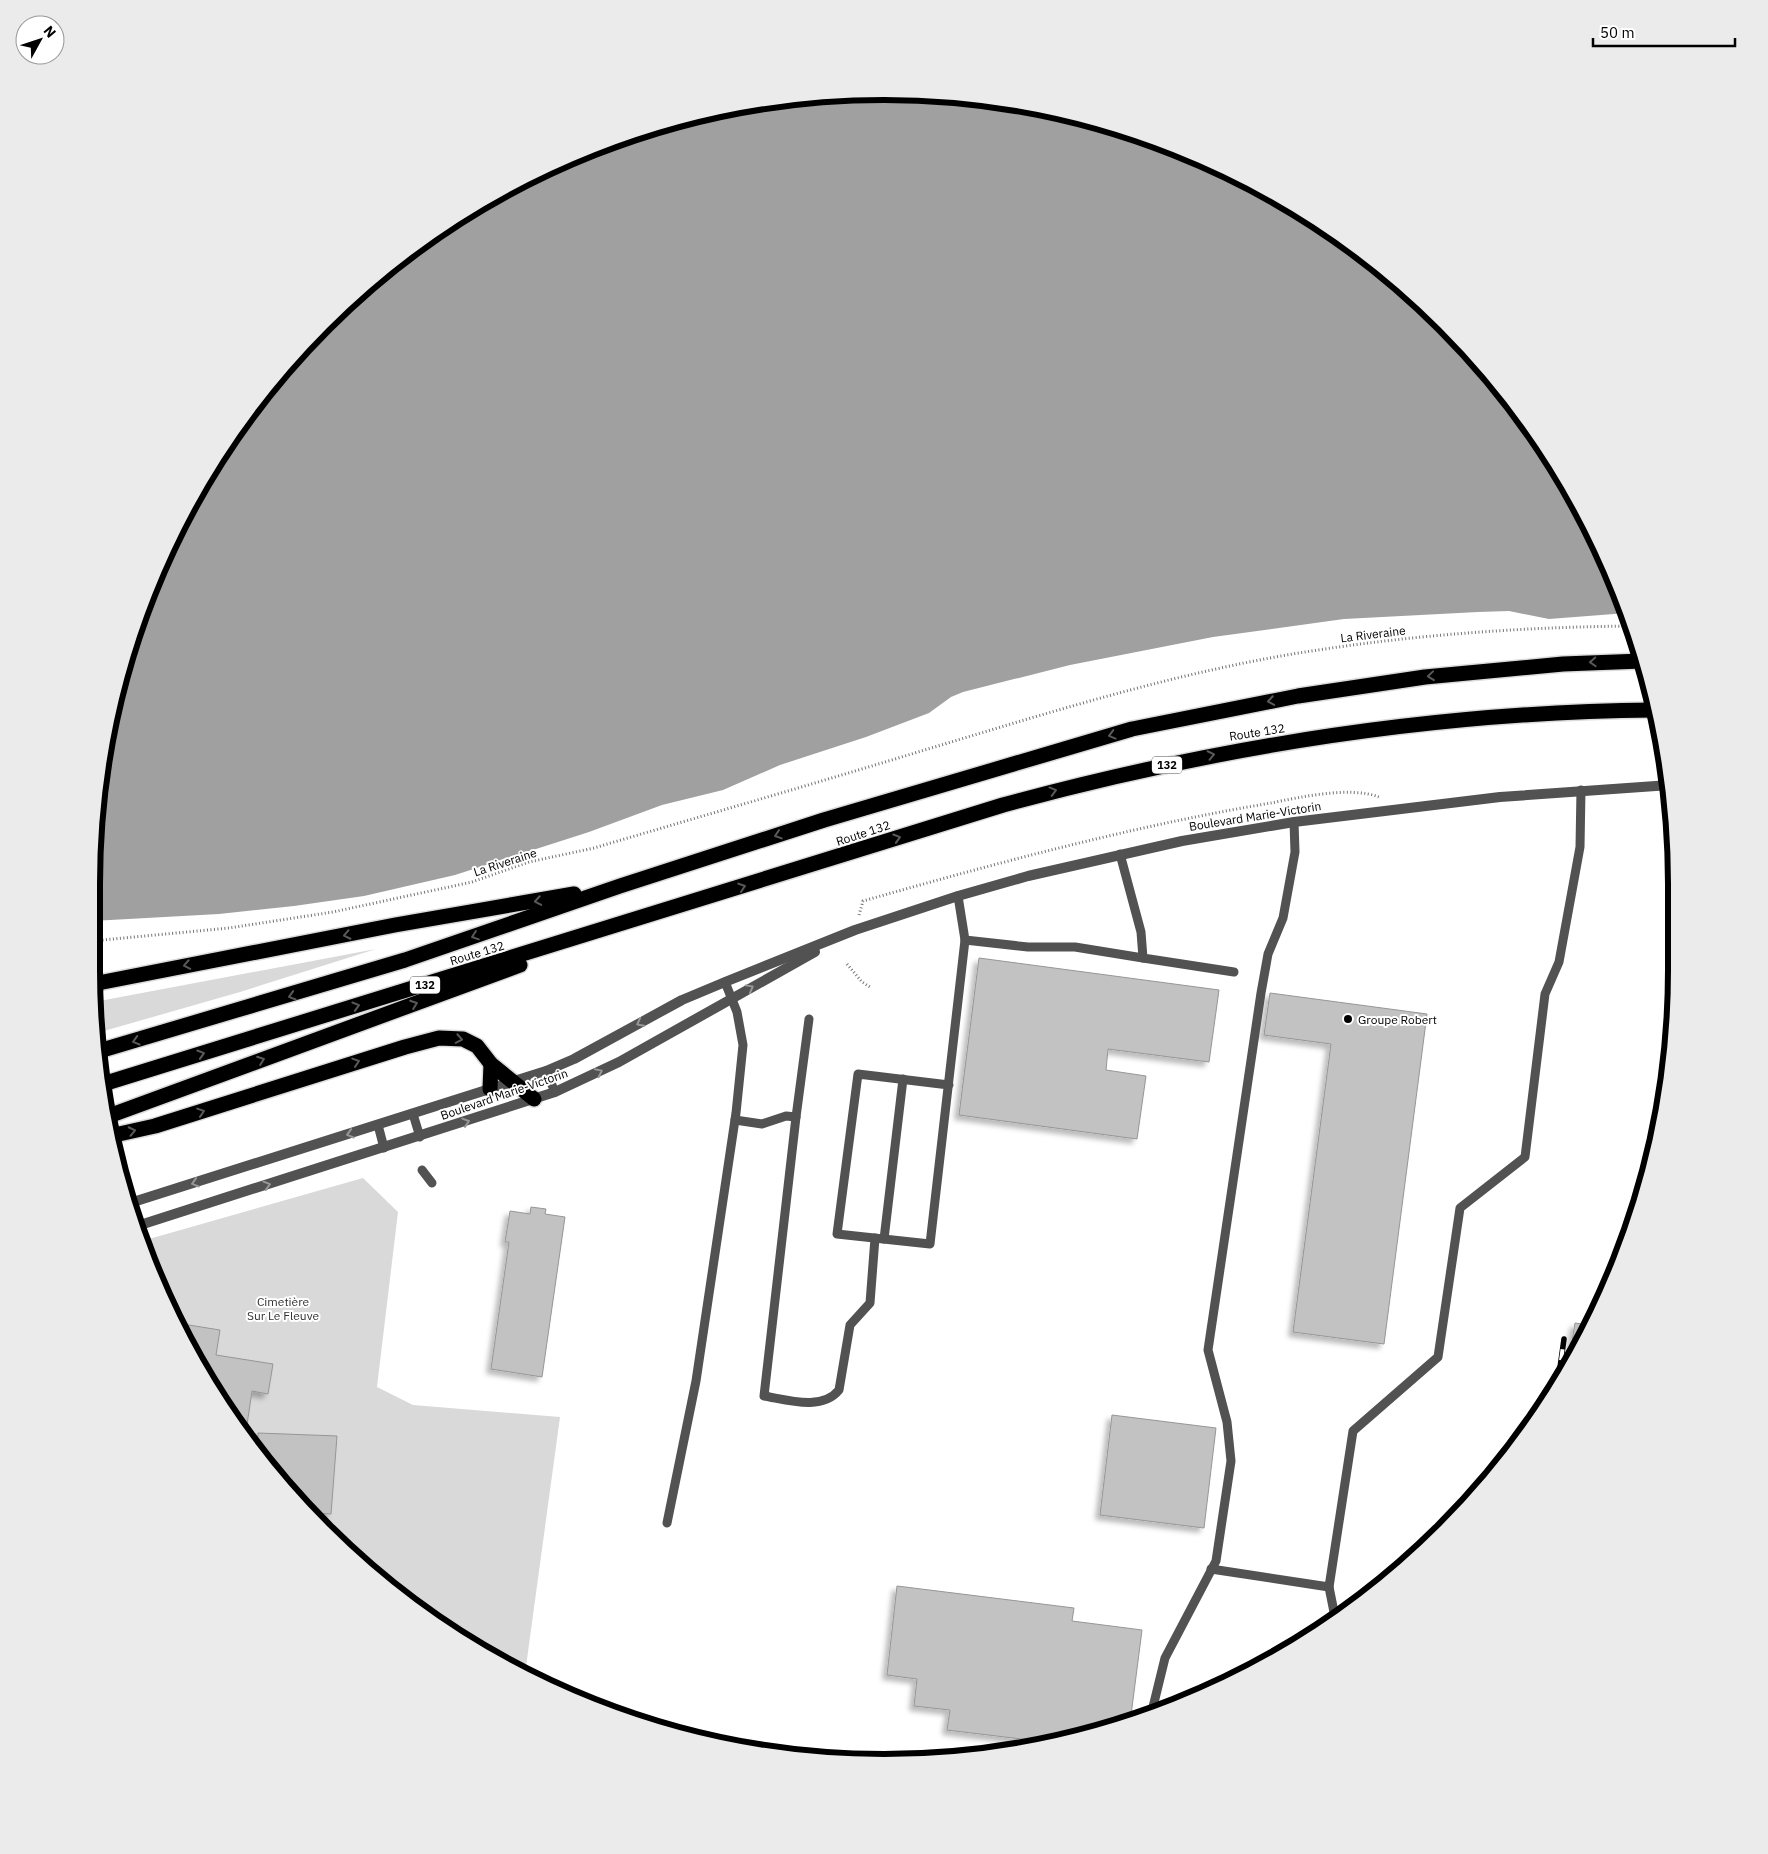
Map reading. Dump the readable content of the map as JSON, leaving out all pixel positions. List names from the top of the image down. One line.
{"streets":{"highway":["Route 132","132"],"street":["Boulevard Marie-Victorin"],"path":["La Riveraine"]},"parks":["Cimetière Sur Le Fleuve"],"places":["Groupe Robert"],"scale_bar":"50 m","north":"top right"}
